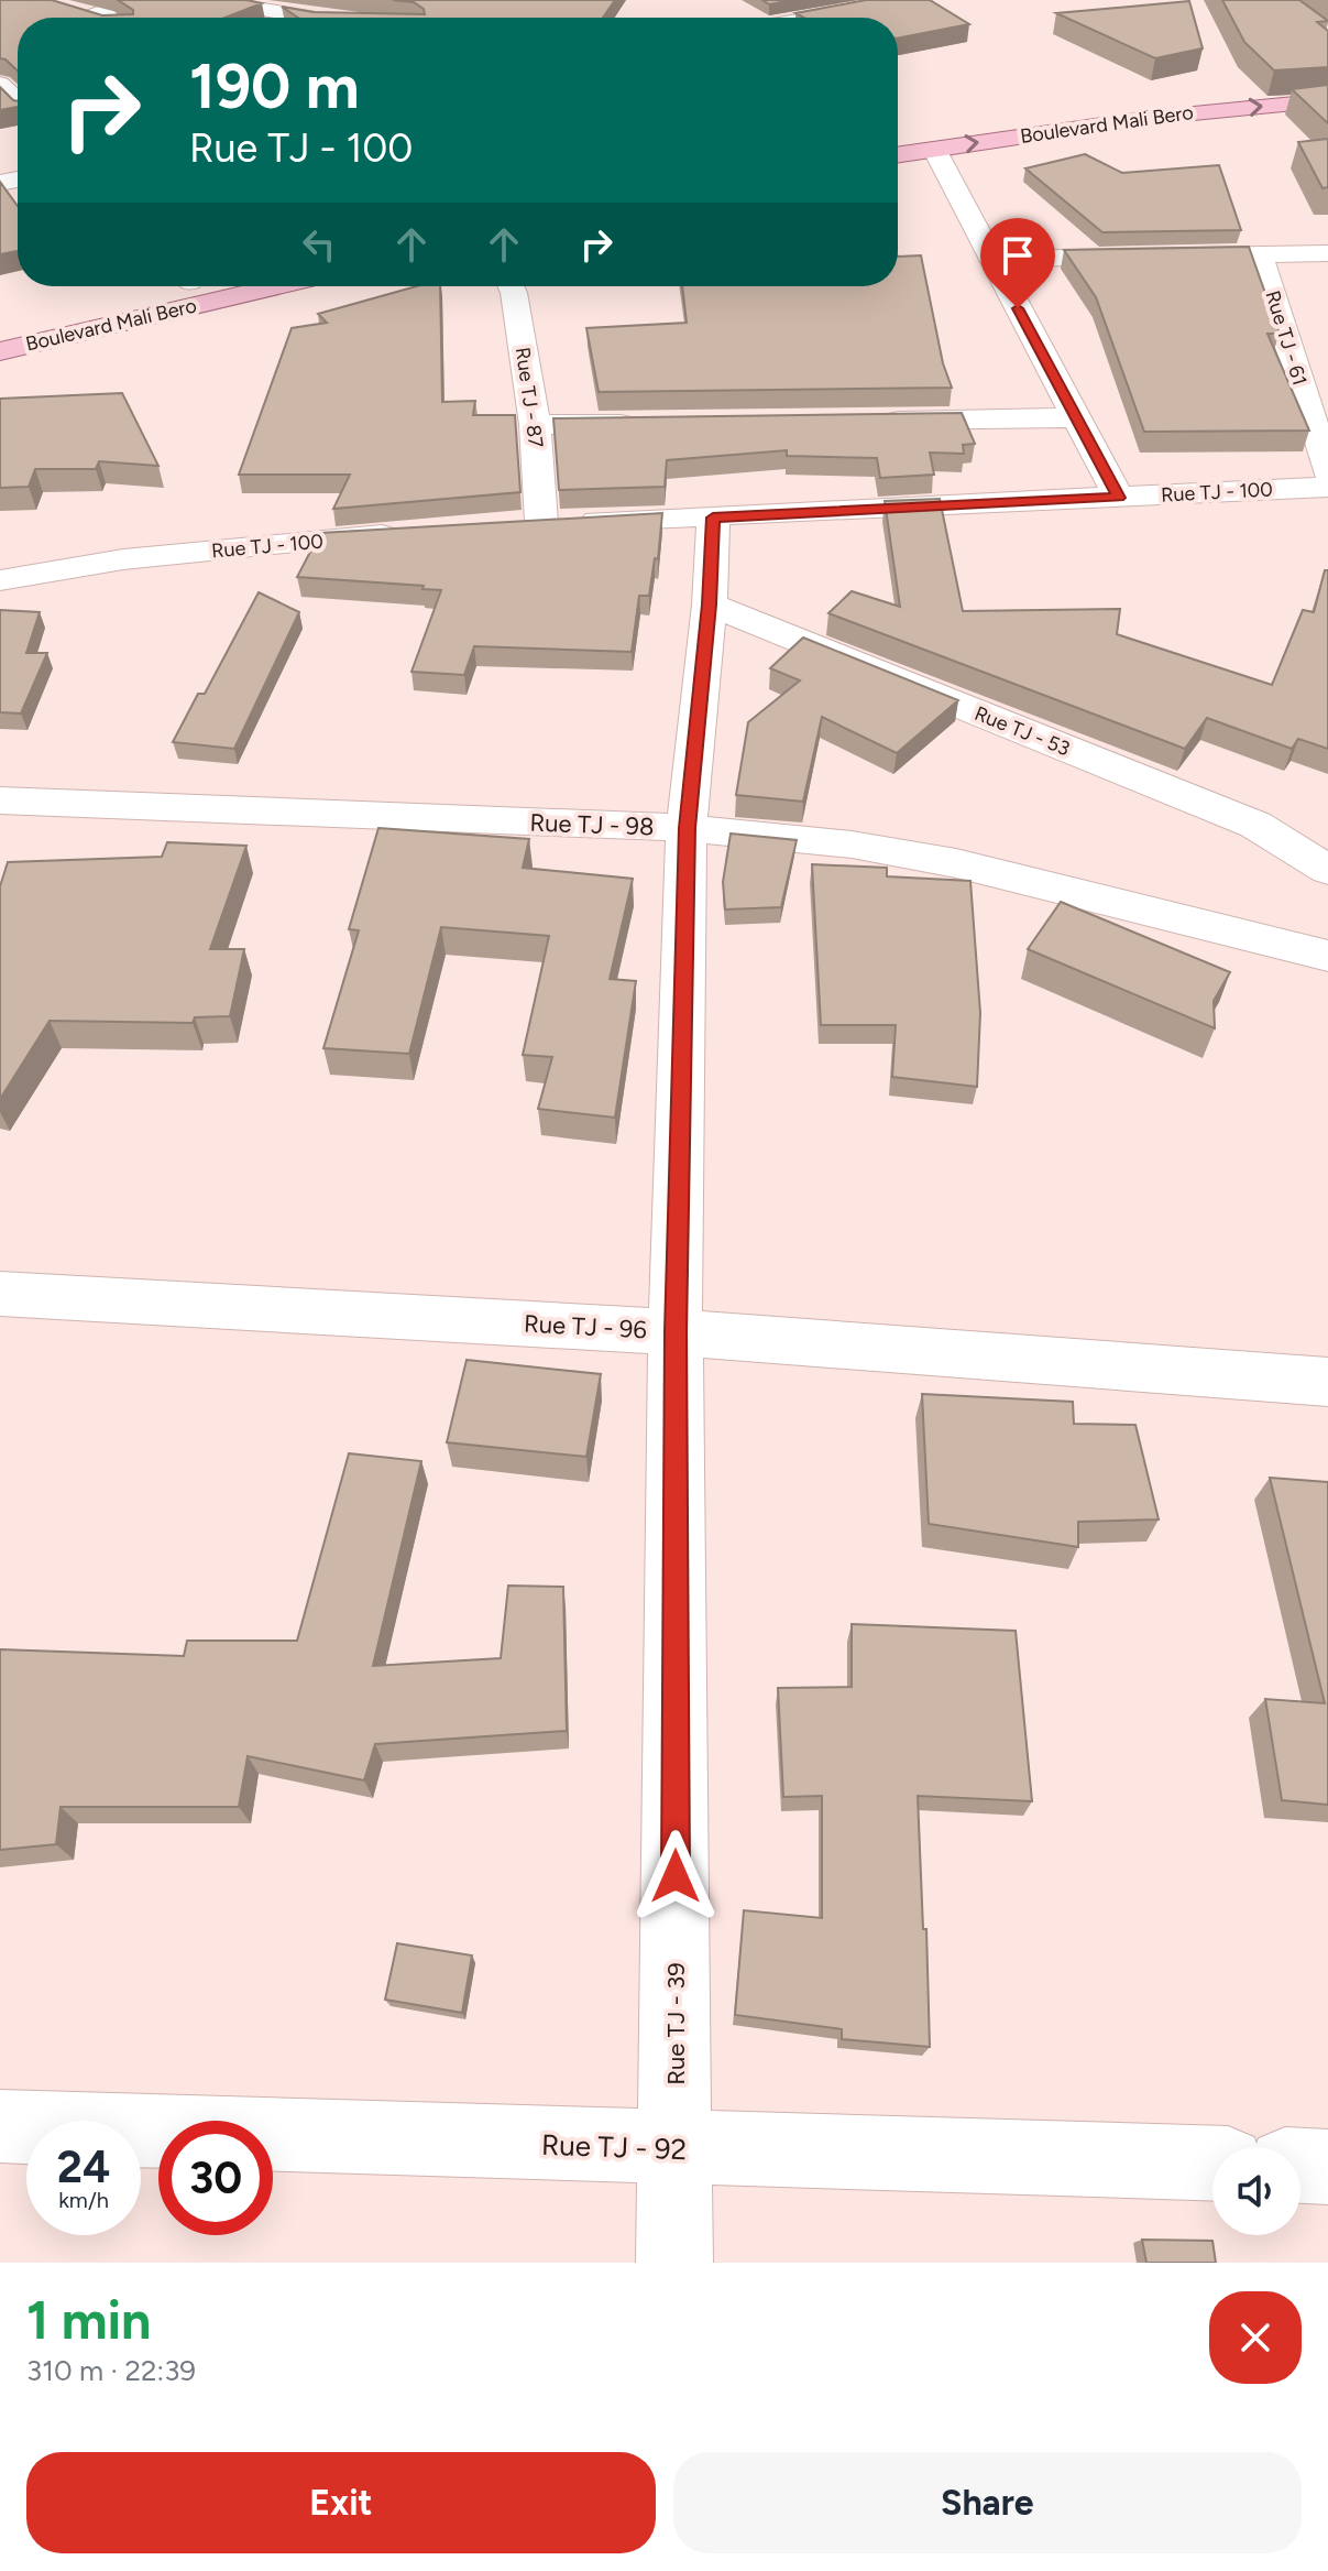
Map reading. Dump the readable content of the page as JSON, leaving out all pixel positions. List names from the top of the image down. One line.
{"streets":{"main road":["Boulevard Mali Bero"],"street":["Rue TJ - 61","Rue TJ - 87","Rue TJ - 100","Rue TJ - 53","Rue TJ - 98","Rue TJ - 96","Rue TJ - 39","Rue TJ - 92"]},"crossings":[["Rue TJ - 87","Rue TJ - 100"],["Rue TJ - 100","Rue TJ - 39"],["Rue TJ - 53","Rue TJ - 39"],["Rue TJ - 98","Rue TJ - 39"],["Rue TJ - 96","Rue TJ - 39"],["Rue TJ - 39","Rue TJ - 92"]],"page":{"turn":["190 m","Rue TJ - 100"],"speed":"24 km/h","limit":"30","heading":["1 min","310 m · 22:39"],"buttons":["Exit","Share"]}}
